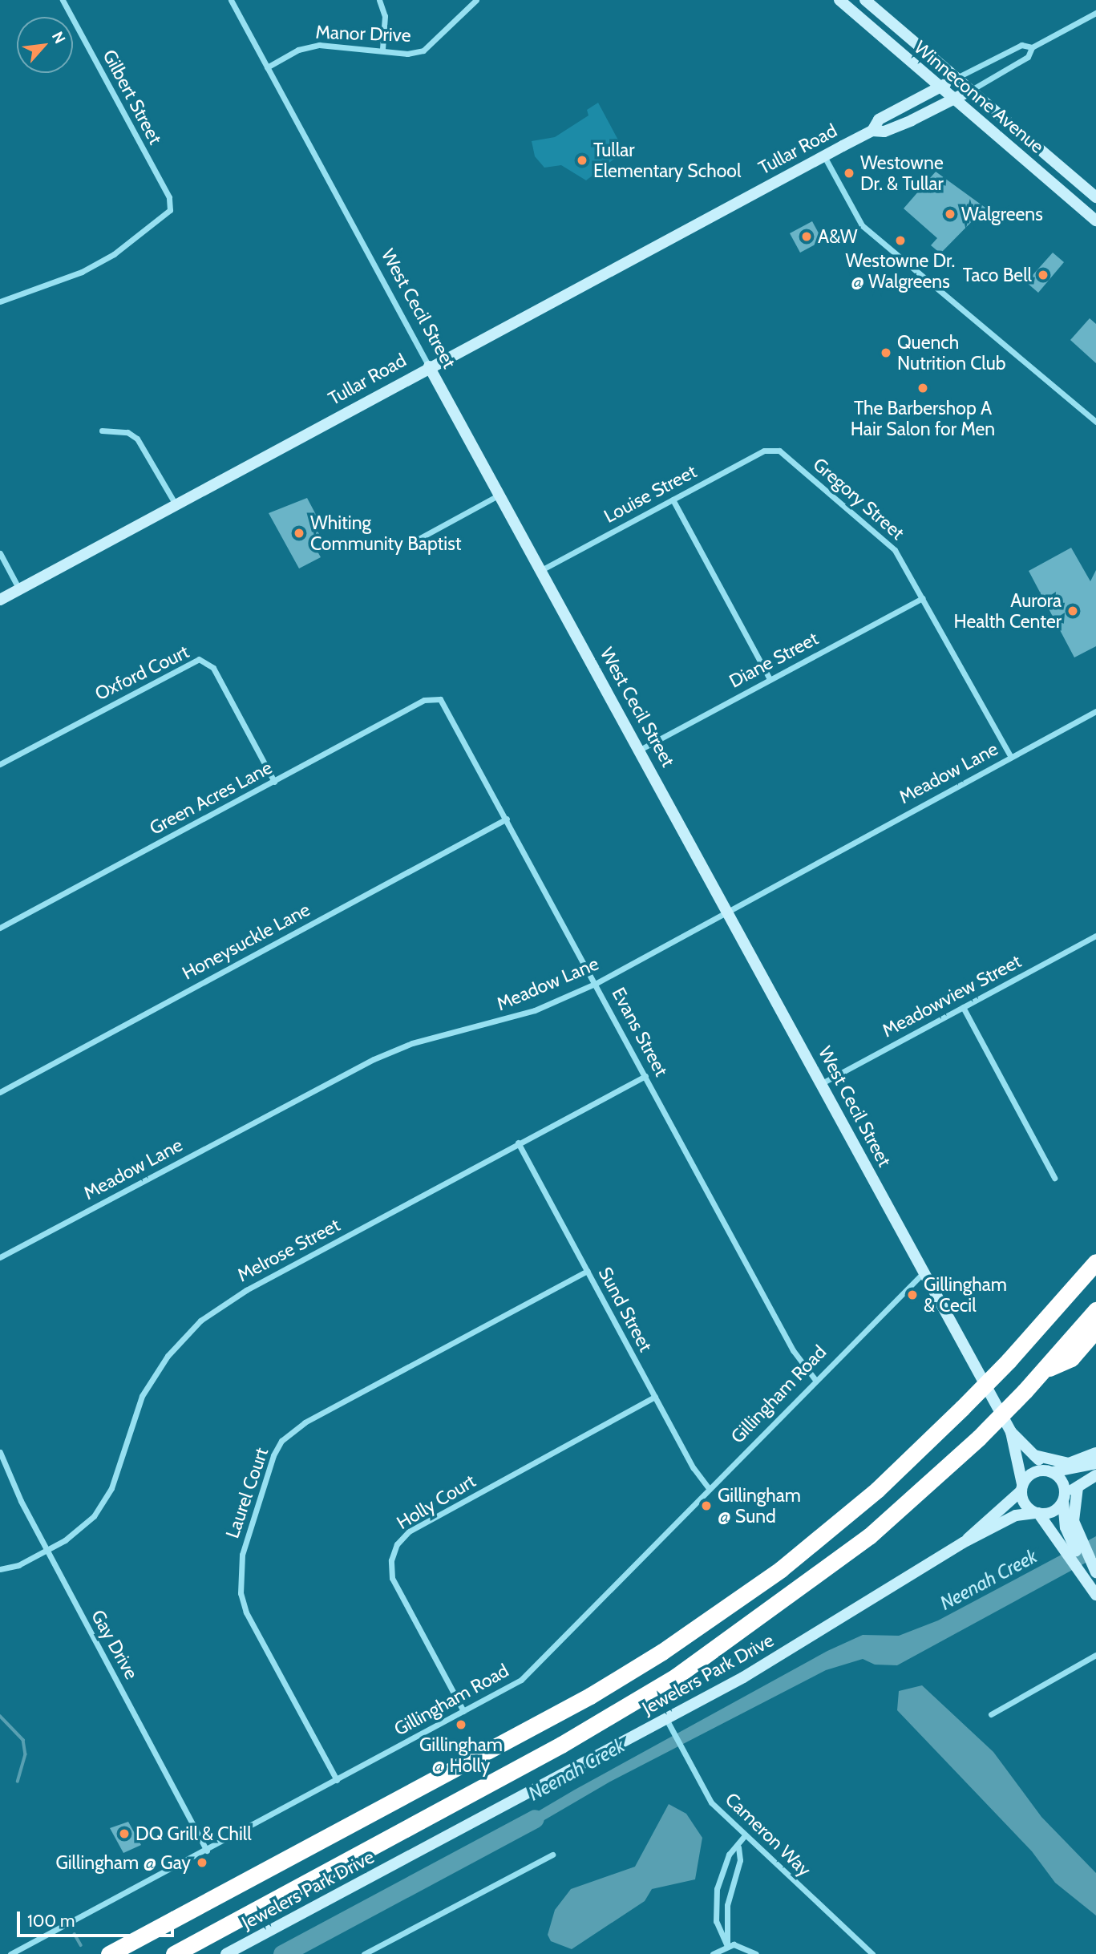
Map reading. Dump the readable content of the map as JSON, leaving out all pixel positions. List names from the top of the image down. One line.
{"streets":{"main road":["Winneconne Avenue","Tullar Road","West Cecil Street","Jewelers Park Drive"],"street":["Manor Drive","Gilbert Street","Louise Street","Gregory Street","Diane Street","Oxford Court","Meadow Lane","Green Acres Lane","Honeysuckle Lane","Meadowview Street","Evans Street","Melrose Street","Sund Street","Gillingham Road","Laurel Court","Holly Court","Gay Drive","Cameron Way"]},"crossings":[["Manor Drive","West Cecil Street"],["Winneconne Avenue","Tullar Road"],["Tullar Road","West Cecil Street"],["West Cecil Street","Louise Street"],["West Cecil Street","Diane Street"],["West Cecil Street","Meadow Lane"],["West Cecil Street","Meadowview Street"],["West Cecil Street","Gillingham Road"],["West Cecil Street","Jewelers Park Drive"],["Louise Street","Gregory Street"],["Gregory Street","Diane Street"],["Gregory Street","Meadow Lane"],["Oxford Court","Green Acres Lane"],["Meadow Lane","Evans Street"],["Green Acres Lane","Evans Street"],["Honeysuckle Lane","Evans Street"],["Evans Street","Melrose Street"],["Evans Street","Gillingham Road"],["Melrose Street","Sund Street"],["Melrose Street","Gay Drive"],["Sund Street","Gillingham Road"],["Sund Street","Laurel Court"],["Sund Street","Holly Court"],["Gillingham Road","Laurel Court"],["Gillingham Road","Holly Court"],["Gillingham Road","Gay Drive"],["Jewelers Park Drive","Cameron Way"]],"water":["Neenah Creek"],"places":["Tullar Elementary School","Westowne Dr. & Tullar","Walgreens","A&W","Westowne Dr. @ Walgreens","Taco Bell","Quench Nutrition Club","The Barbershop A Hair Salon for Men","Whiting Community Baptist","Aurora Health Center","Gillingham & Cecil","Gillingham @ Sund","Gillingham @ Holly","DQ Grill & Chill","Gillingham @ Gay"],"scale_bar":"100 m","north":"top right"}
